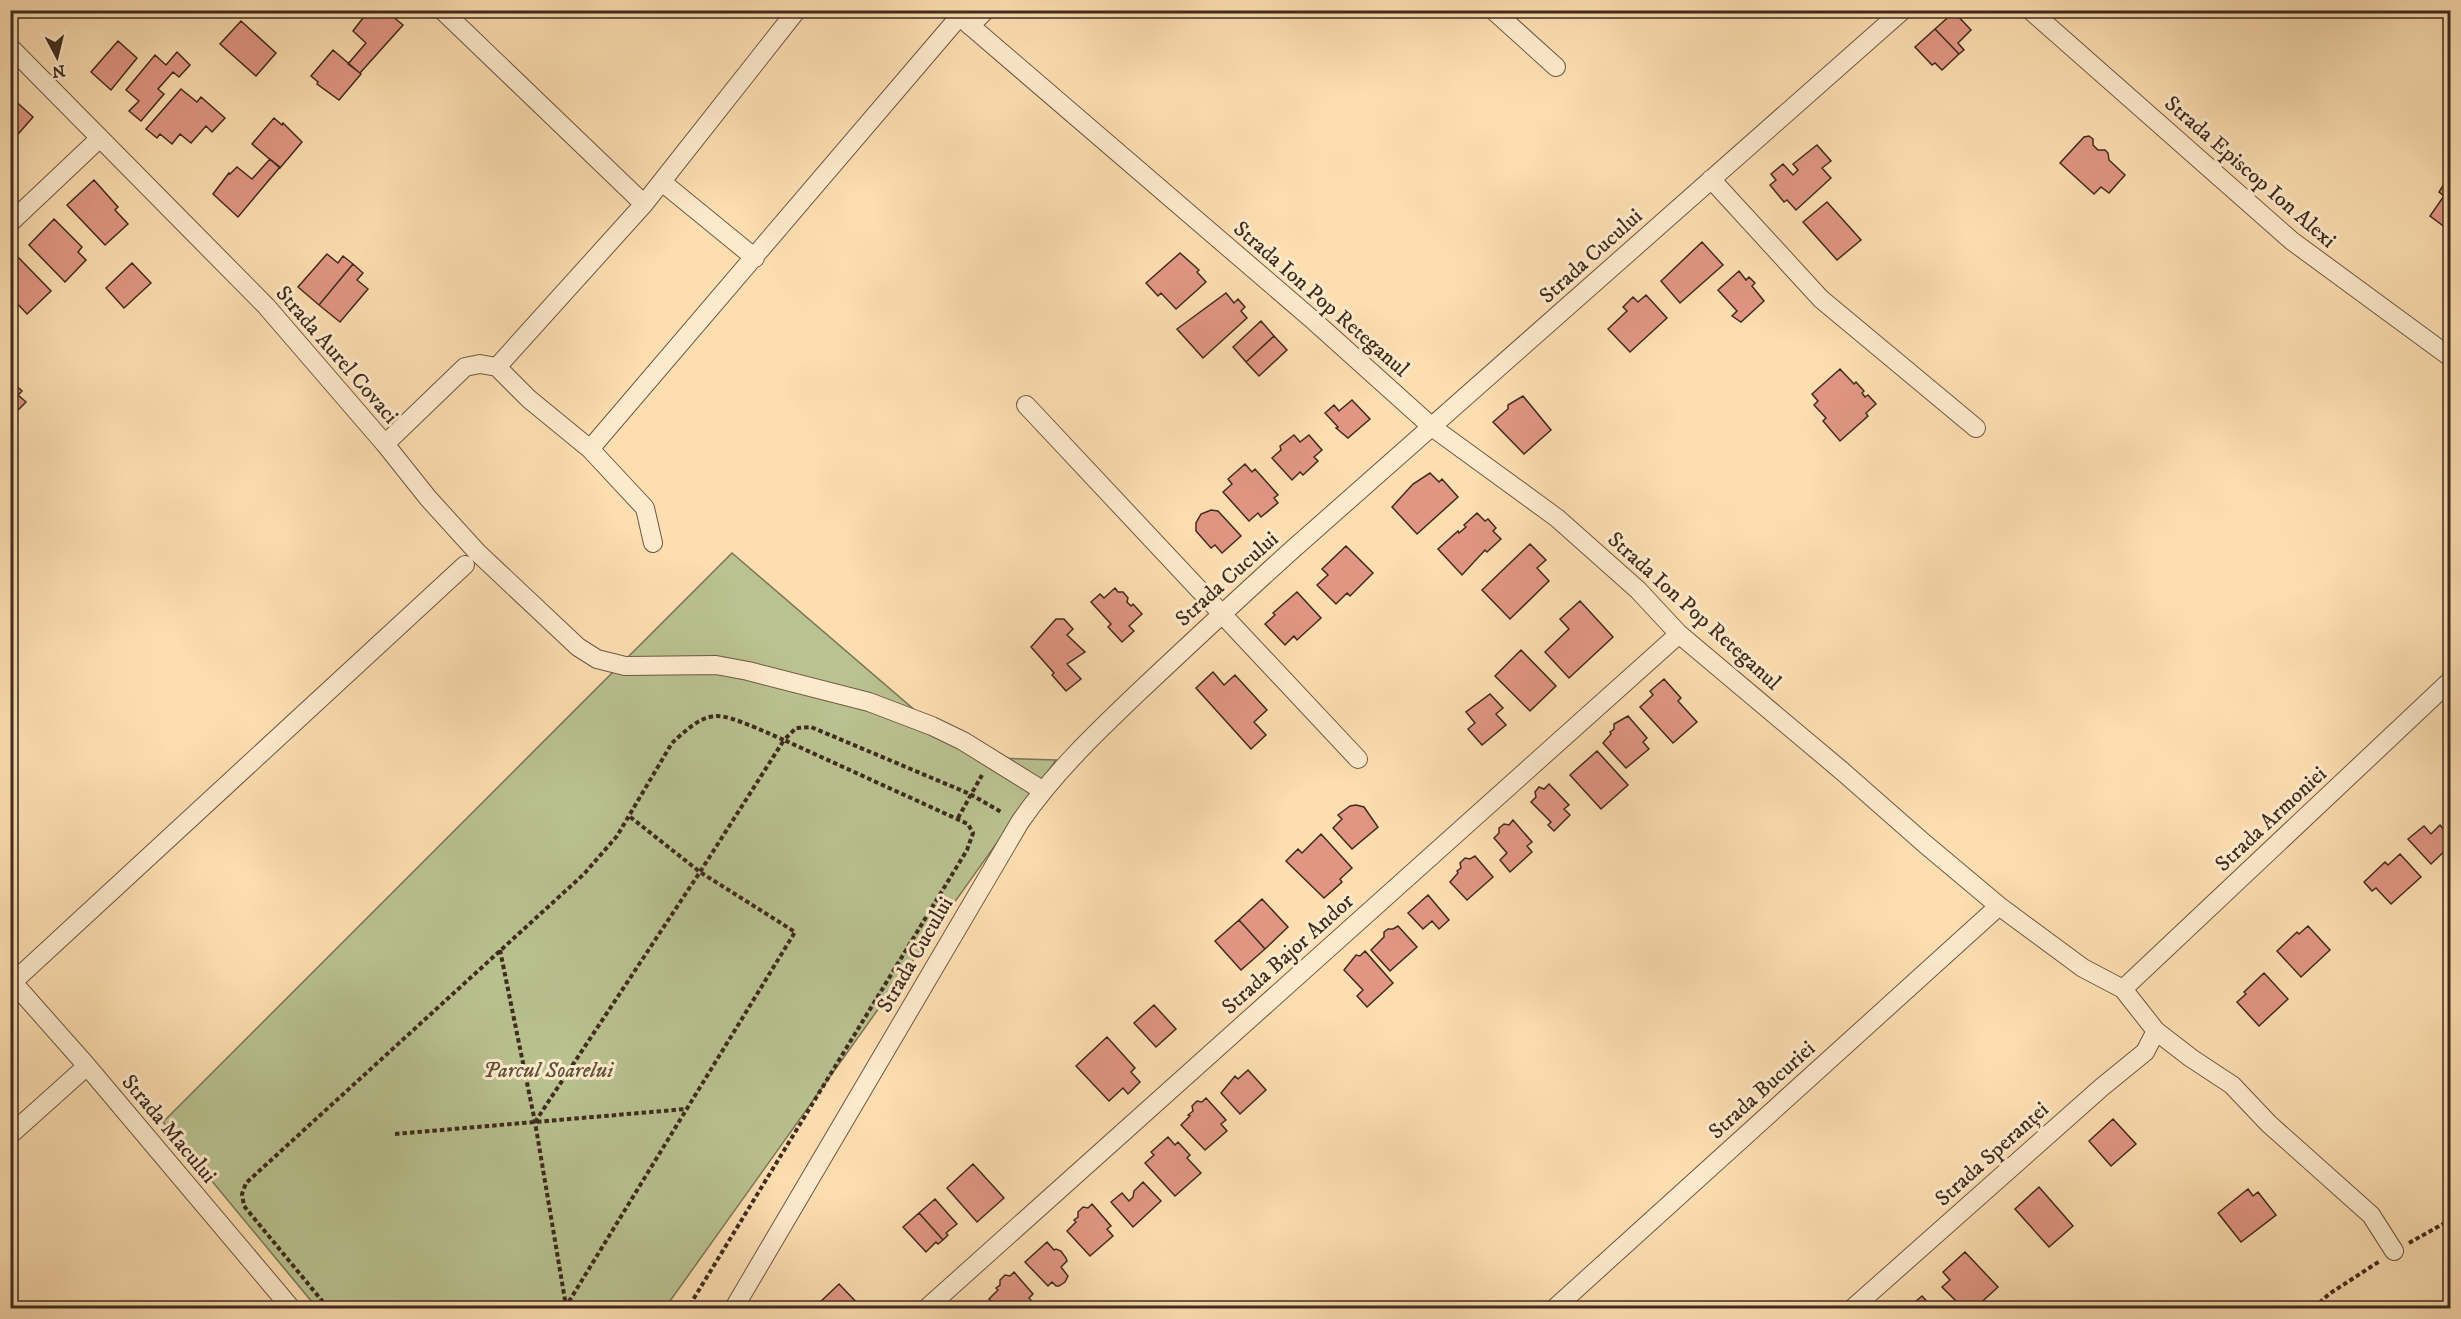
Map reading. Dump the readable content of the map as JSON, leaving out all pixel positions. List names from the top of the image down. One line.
{"streets":{"street":["Strada Episcop Ion Alexi","Strada Cucului","Strada Ion Pop Reteganul","Strada Aurel Covaci","Strada Armoniei","Strada Bajor Andor","Strada Bucuriei","Strada Macului","Strada Speranței"]},"crossings":[["Strada Cucului","Strada Ion Pop Reteganul"],["Strada Ion Pop Reteganul","Strada Armoniei"],["Strada Ion Pop Reteganul","Strada Bajor Andor"],["Strada Ion Pop Reteganul","Strada Bucuriei"],["Strada Ion Pop Reteganul","Strada Speranței"]],"parks":["Parcul Soarelui"],"north":"bottom"}
